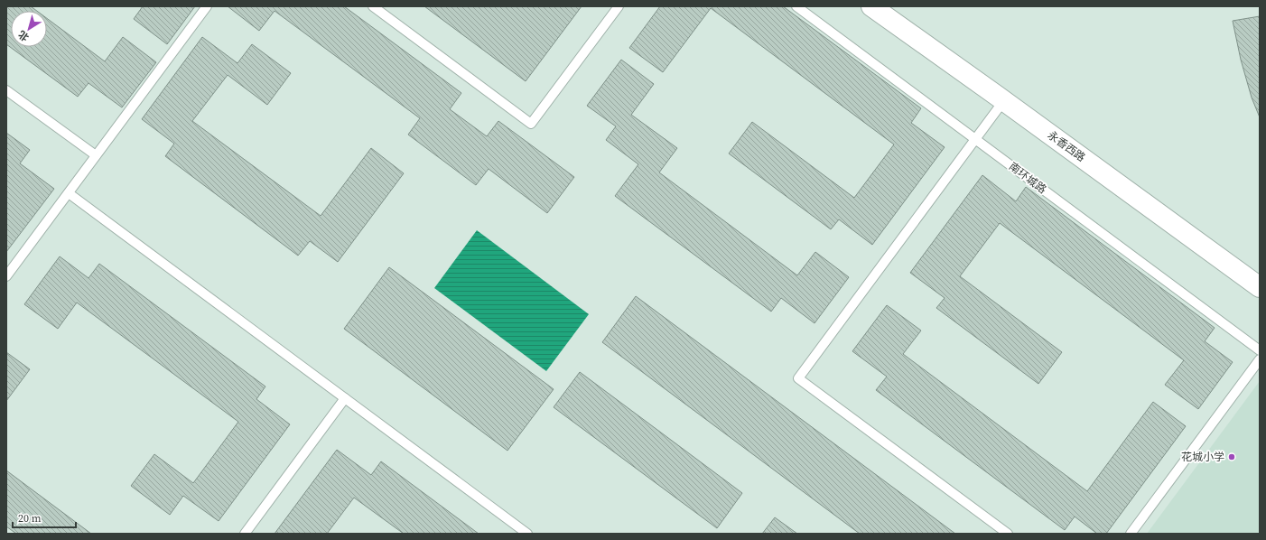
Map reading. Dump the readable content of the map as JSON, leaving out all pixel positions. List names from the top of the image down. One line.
{"streets":{"main road":["永香西路"],"lane":["南环城路"]},"places":["花城小学"],"scale_bar":"20 m","north":"bottom left"}
